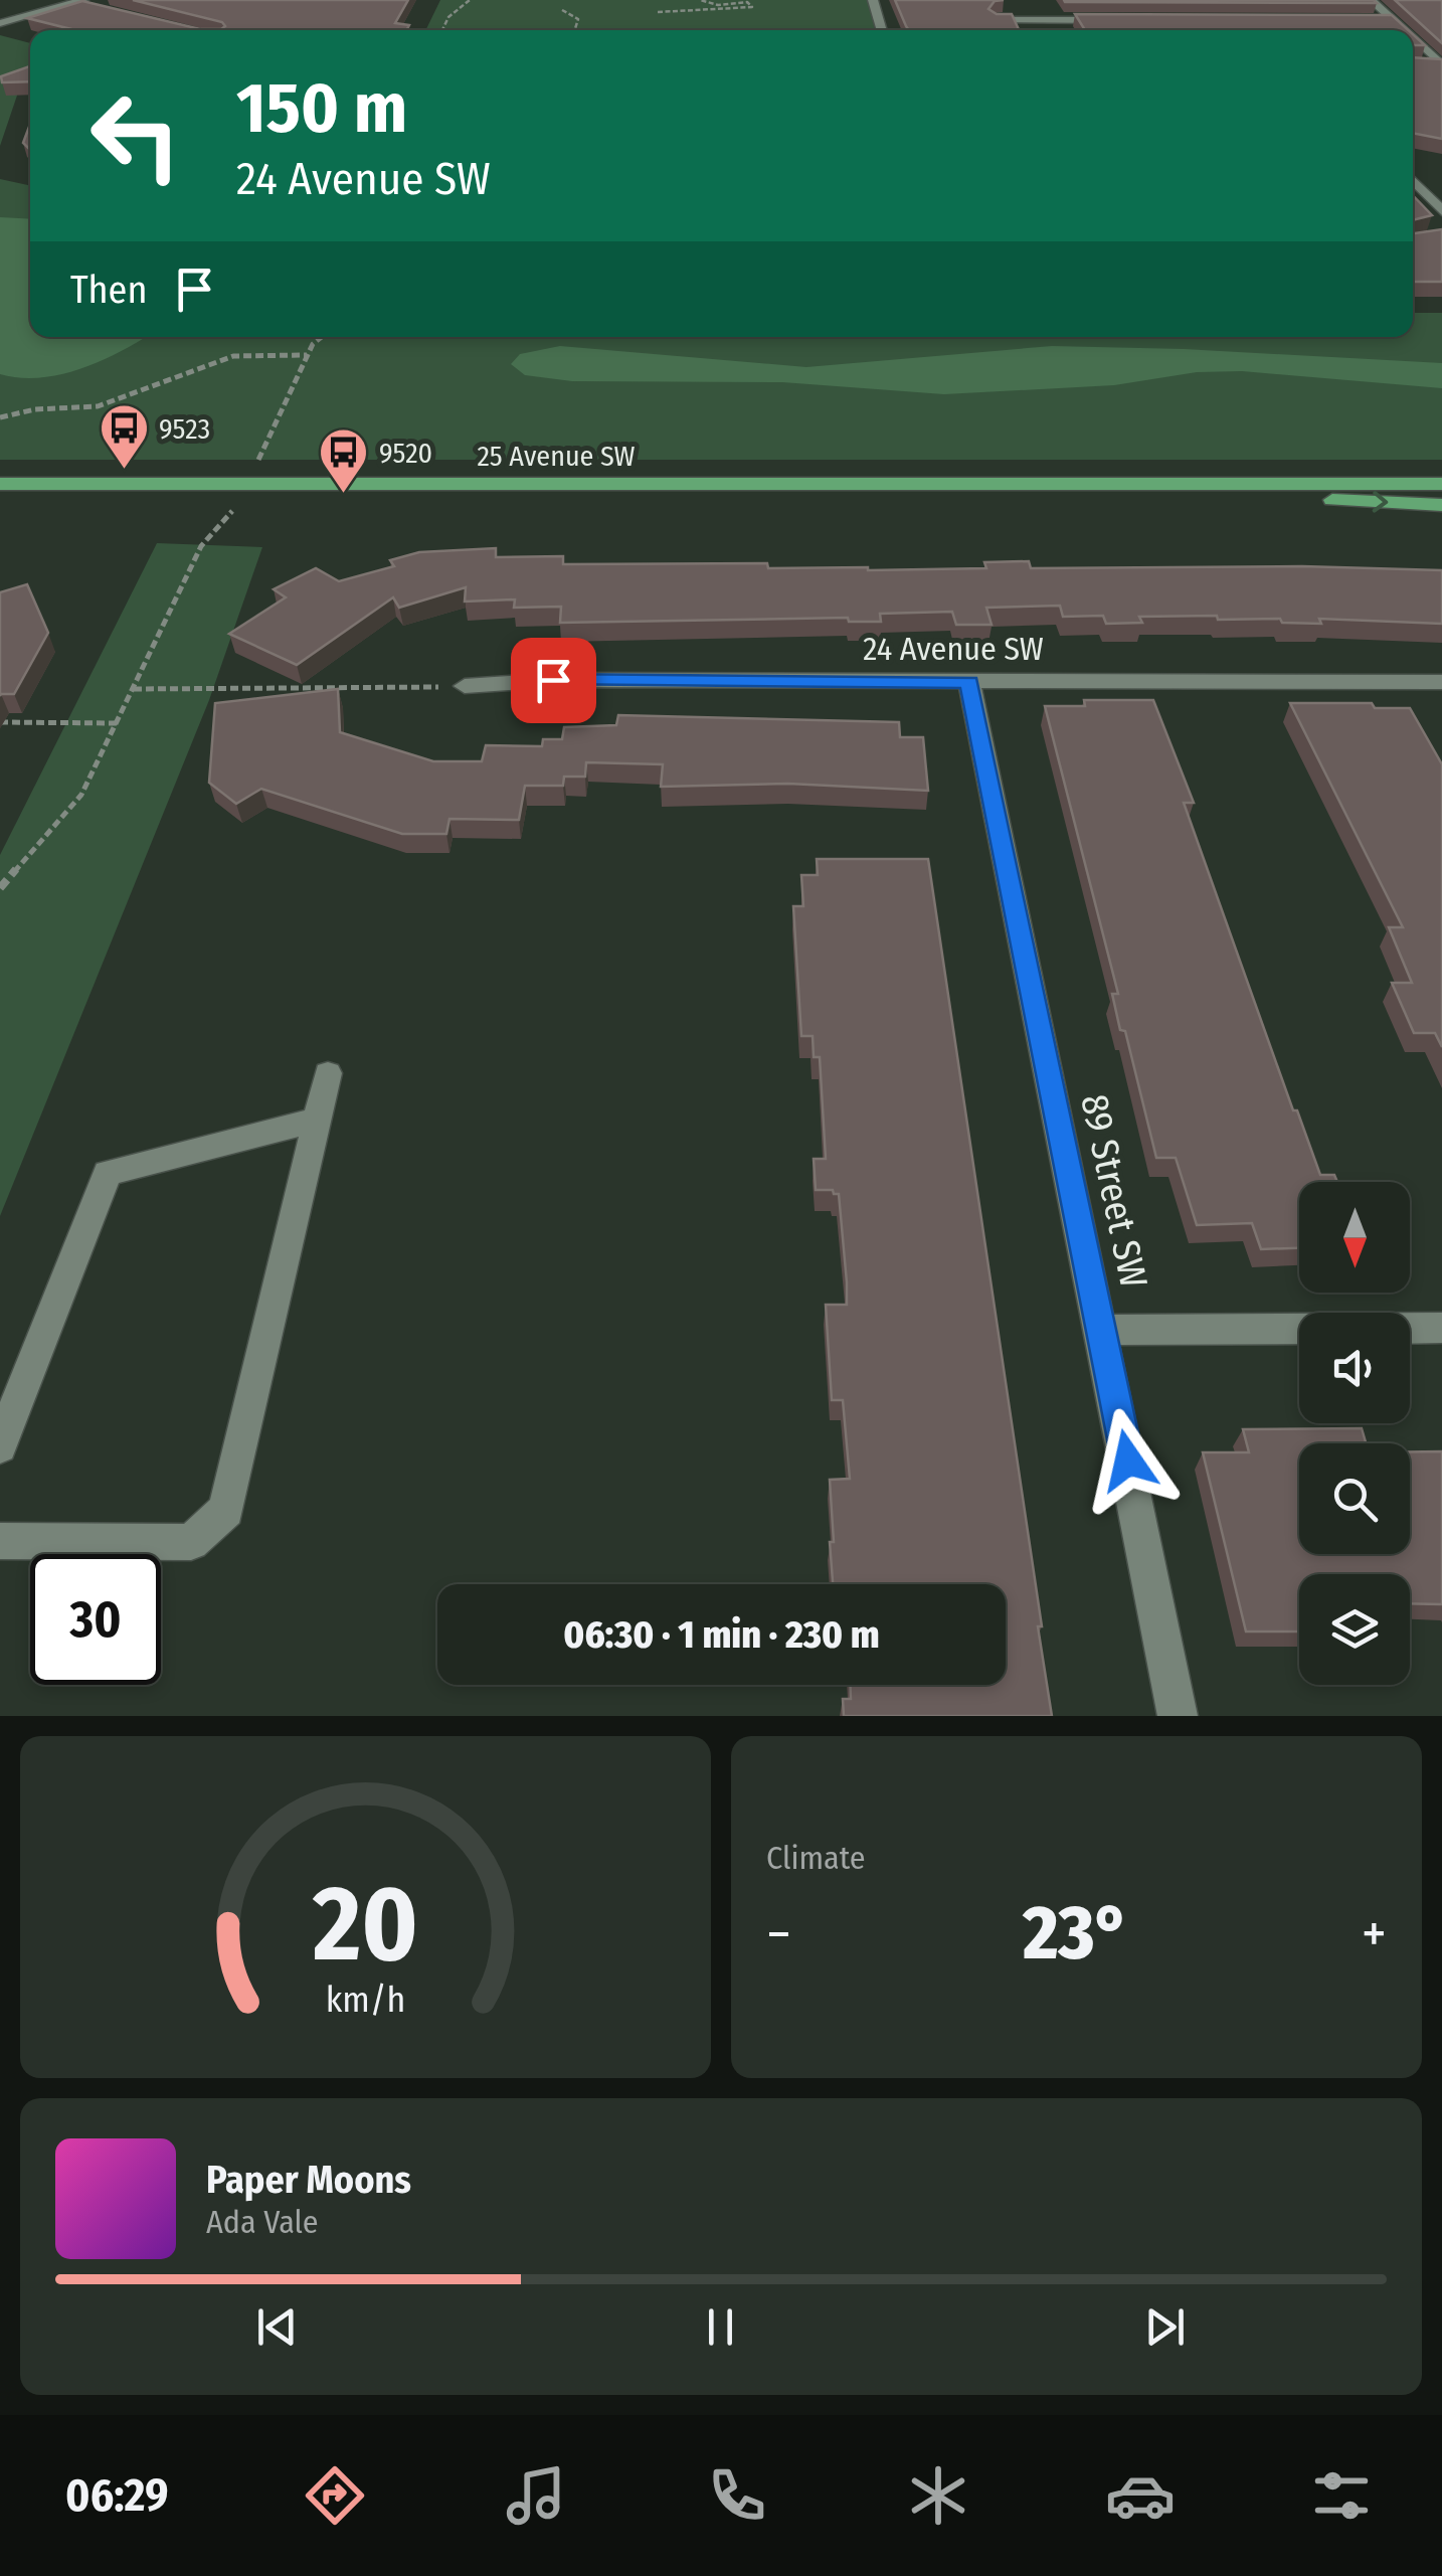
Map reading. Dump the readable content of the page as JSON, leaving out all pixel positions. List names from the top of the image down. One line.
{"streets":{"main road":["25 Avenue SW"],"street":["24 Avenue SW","89 Street SW"]},"crossings":[["24 Avenue SW","89 Street SW"]],"places":{"bus stop":["9523","9520"]},"north":"bottom","page":{"turn":["150 m","24 Avenue SW"],"then":"Then","limit":"30","trip":"06:30 · 1 min · 230 m","tile":"Climate","heat":["−","23°","+"],"song":["Paper Moons","Ada Vale"],"tabs":"06:29","gauge":["20","km/h"]}}
